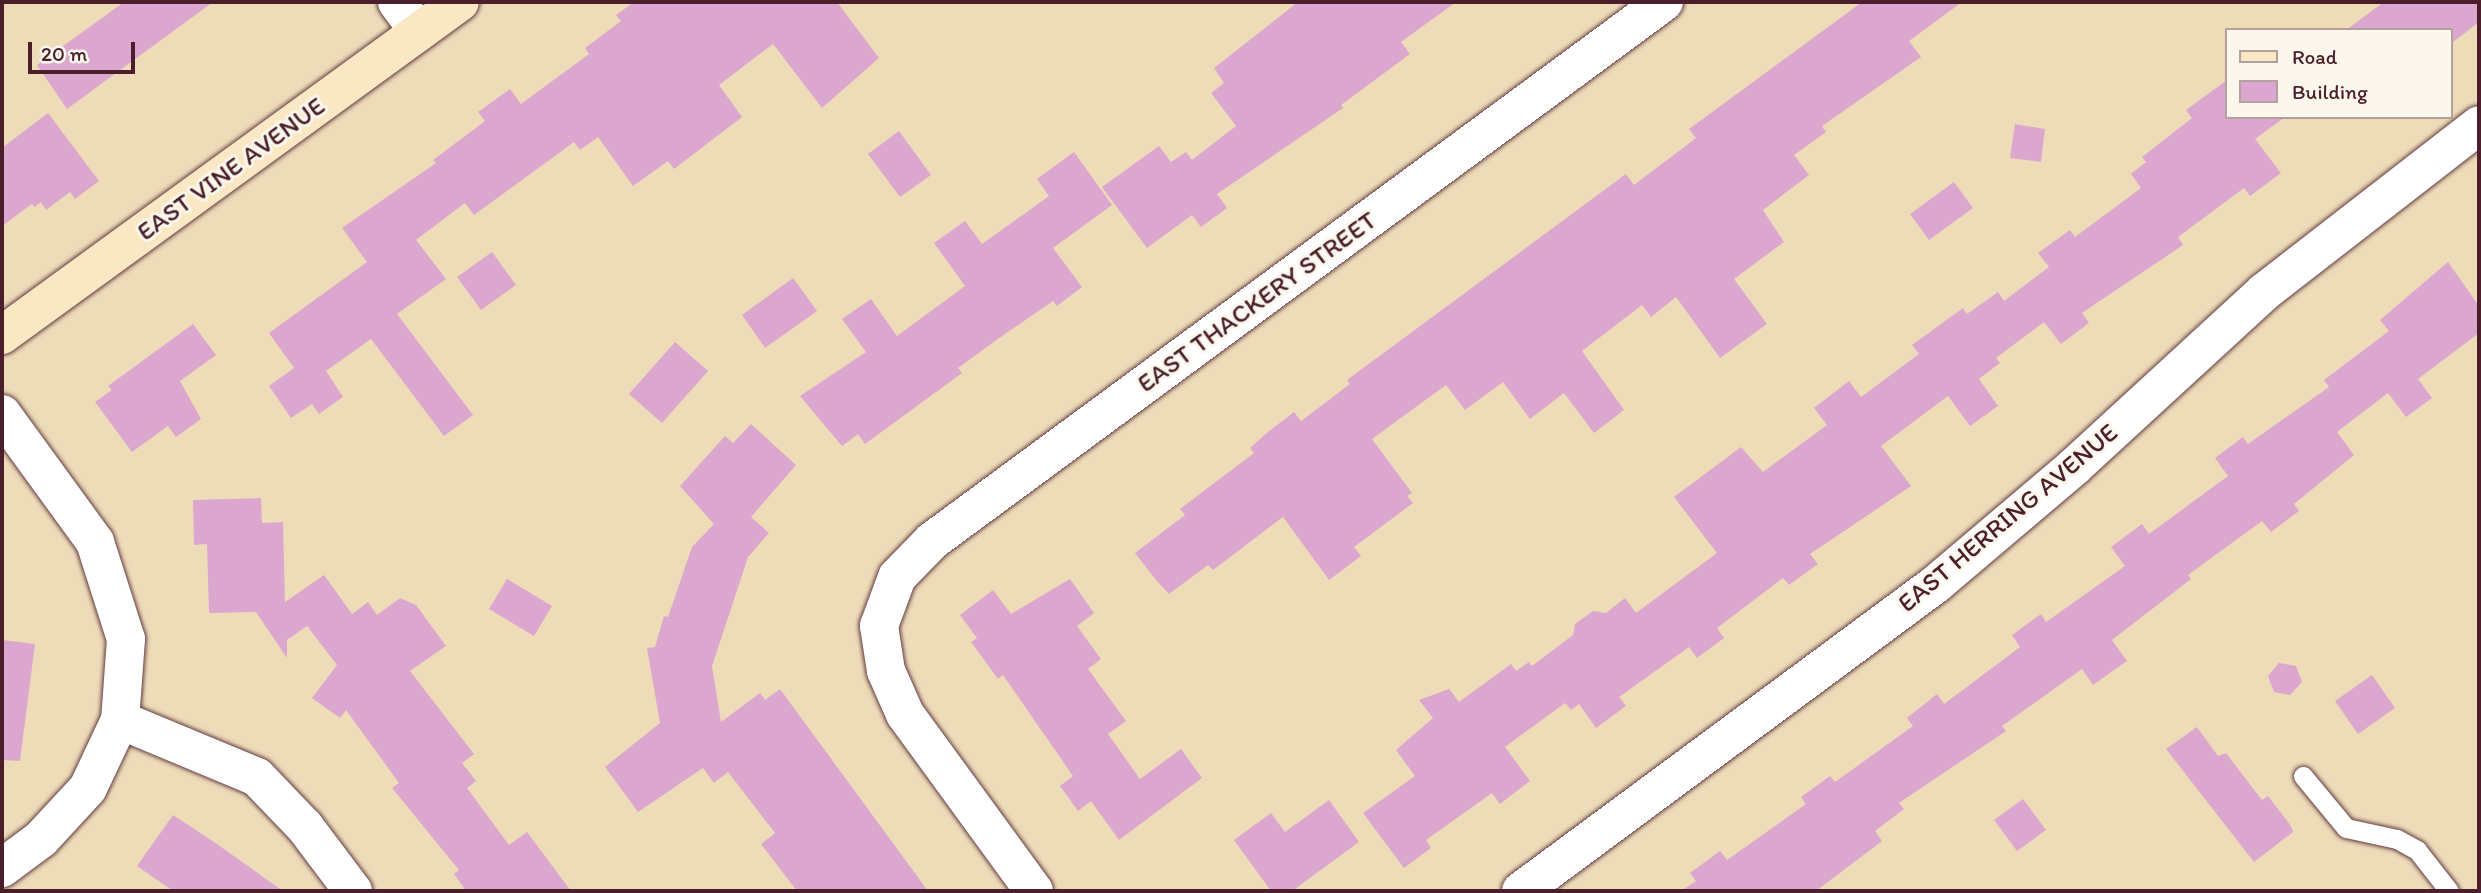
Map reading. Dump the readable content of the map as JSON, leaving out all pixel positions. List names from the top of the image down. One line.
{"streets":{"street":["EAST VINE AVENUE","EAST THACKERY STREET","EAST HERRING AVENUE"]},"legend":["Road","Building"],"scale_bar":"20 m"}
